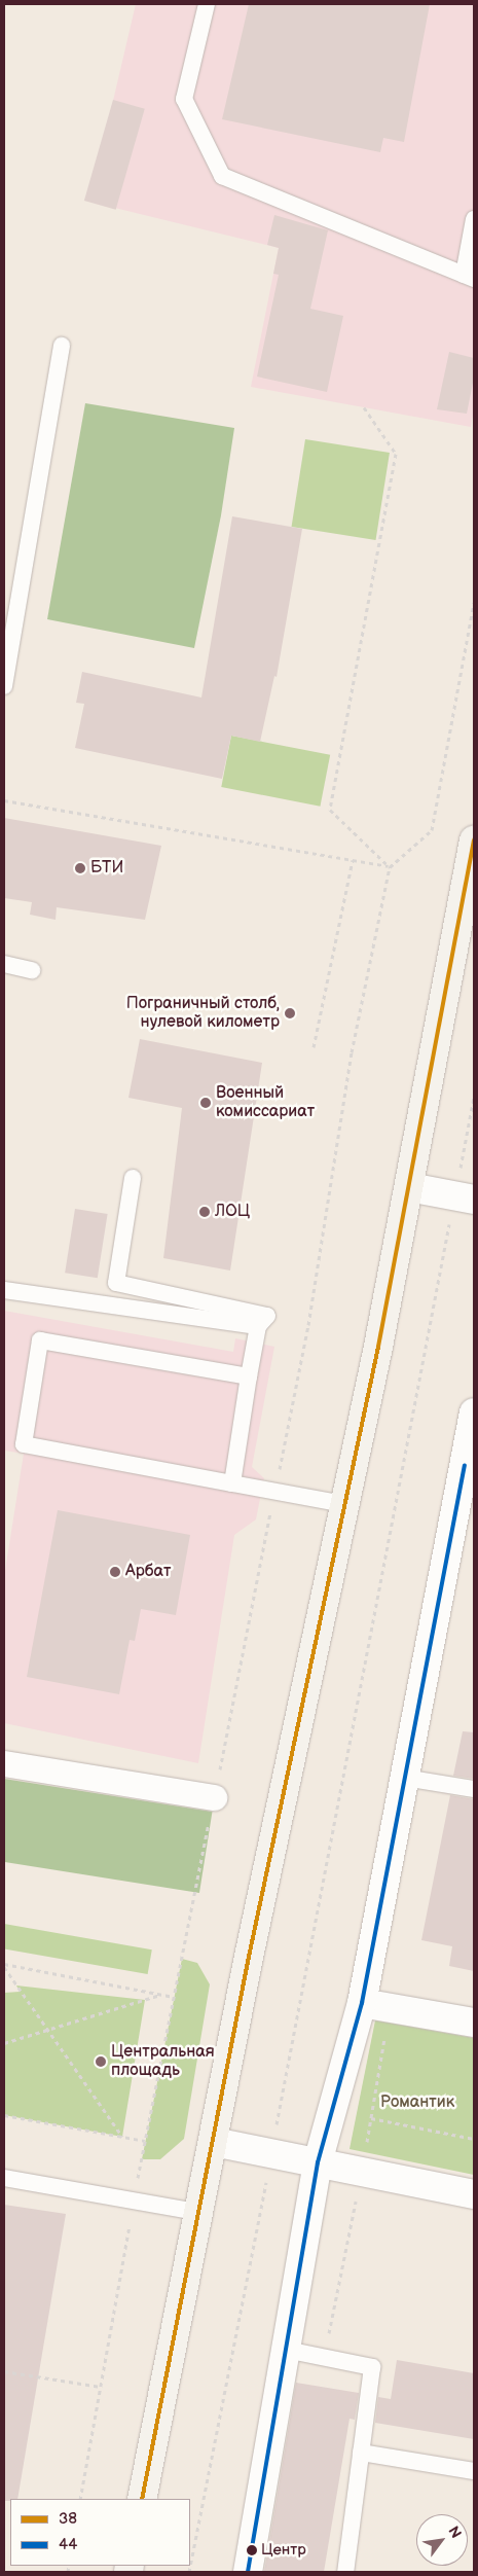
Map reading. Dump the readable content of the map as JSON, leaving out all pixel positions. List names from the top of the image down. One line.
{"parks":["Романтик"],"places":["БТИ","Пограничный столб, нулевой километр","Военный комиссариат","ЛОЦ","Арбат","Центральная площадь","Центр"],"lines":["transit line 38","transit line 44"],"legend":["38","44"],"north":"top right"}
